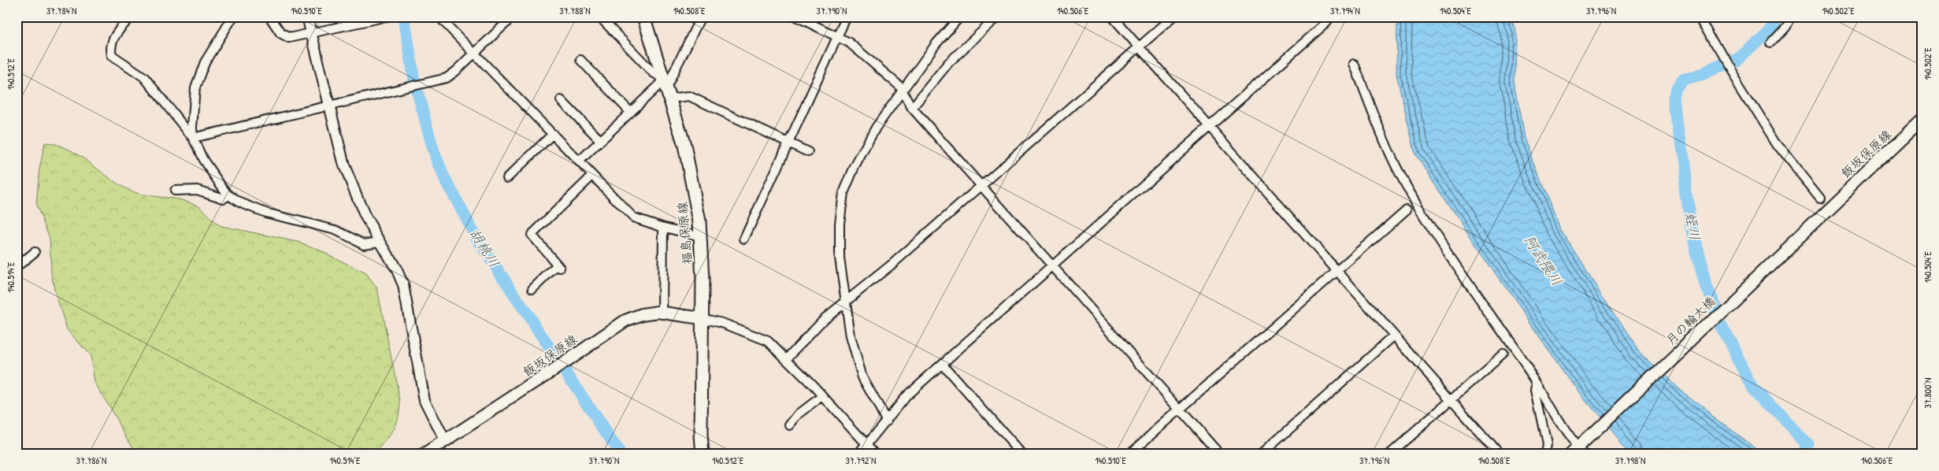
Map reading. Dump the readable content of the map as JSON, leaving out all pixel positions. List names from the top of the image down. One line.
{"streets":{"main road":["飯坂保原線","福島保原線","月の輪大橋"]},"crossings":[["飯坂保原線","福島保原線"],["飯坂保原線","月の輪大橋"]],"water":["蛭川","胡桃川","阿武隈川"],"coordinates":["37.784°N","140.510°E","37.788°N","140.508°E","37.790°N","140.506°E","37.794°N","140.504°E","37.796°N","140.502°E","140.512°E","140.514°E","37.800°N","37.786°N","37.792°N","37.798°N"]}
